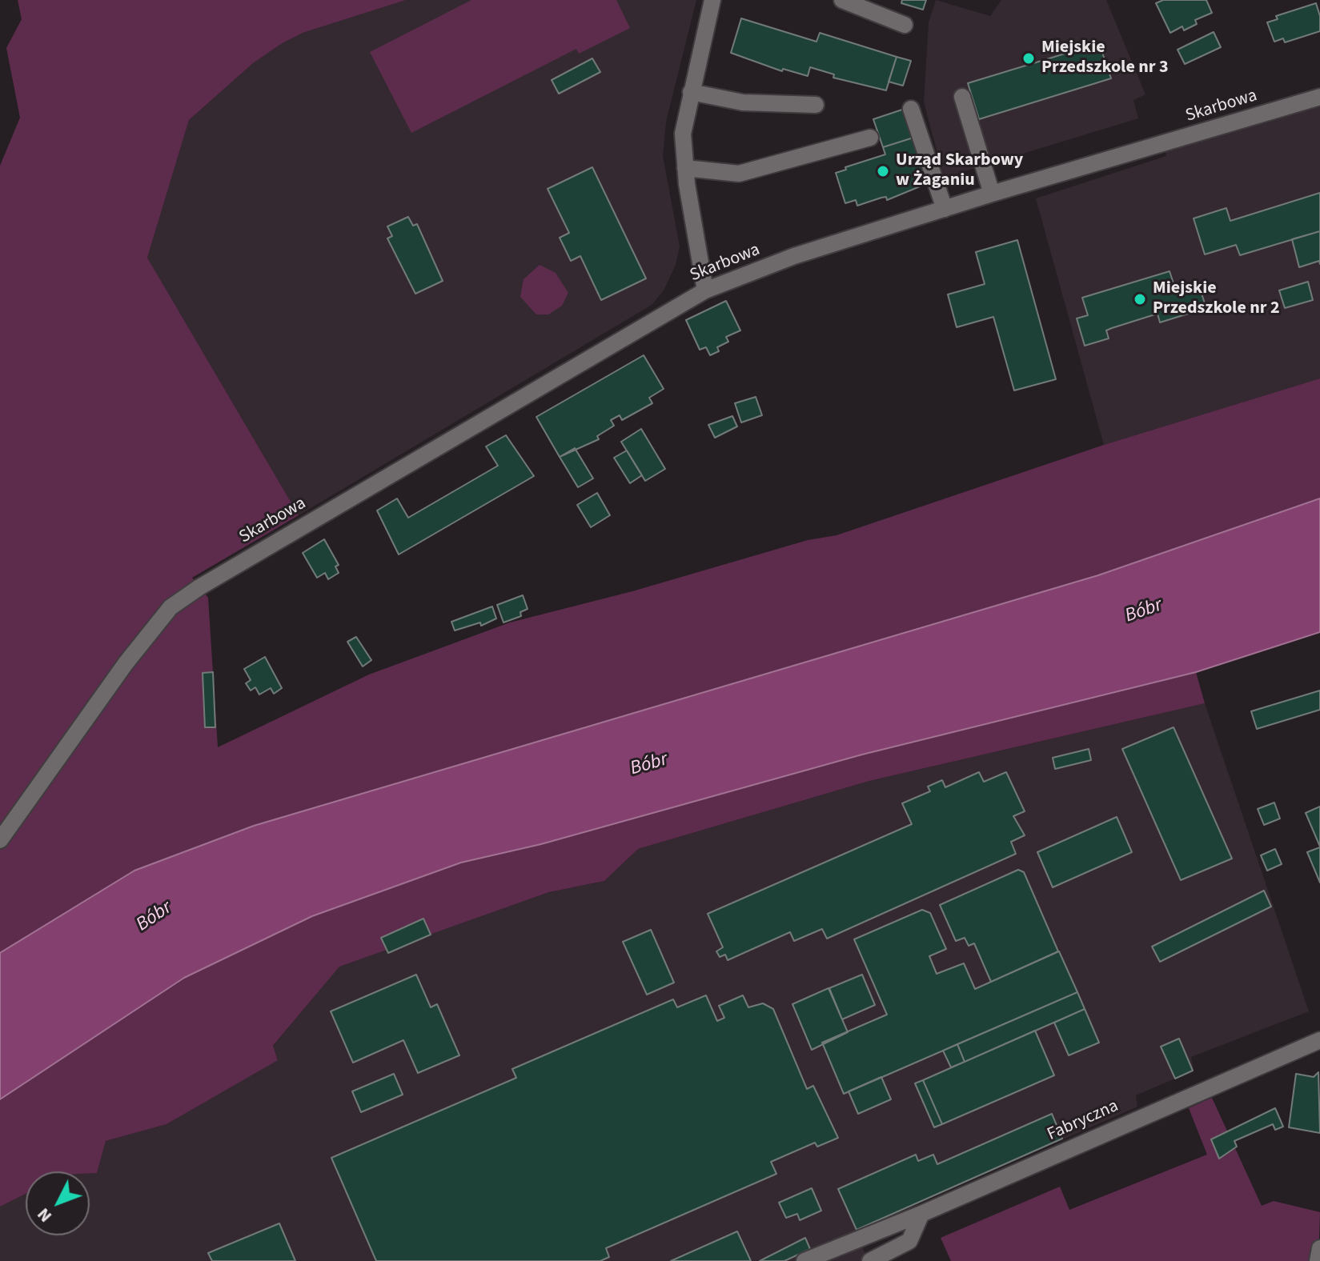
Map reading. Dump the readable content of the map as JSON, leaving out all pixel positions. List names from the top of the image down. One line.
{"streets":{"street":["Skarbowa","Fabryczna"]},"water":["Bóbr"],"places":["Miejskie Przedszkole nr 3","Urząd Skarbowy w Żaganiu","Miejskie Przedszkole nr 2"],"north":"bottom left"}
